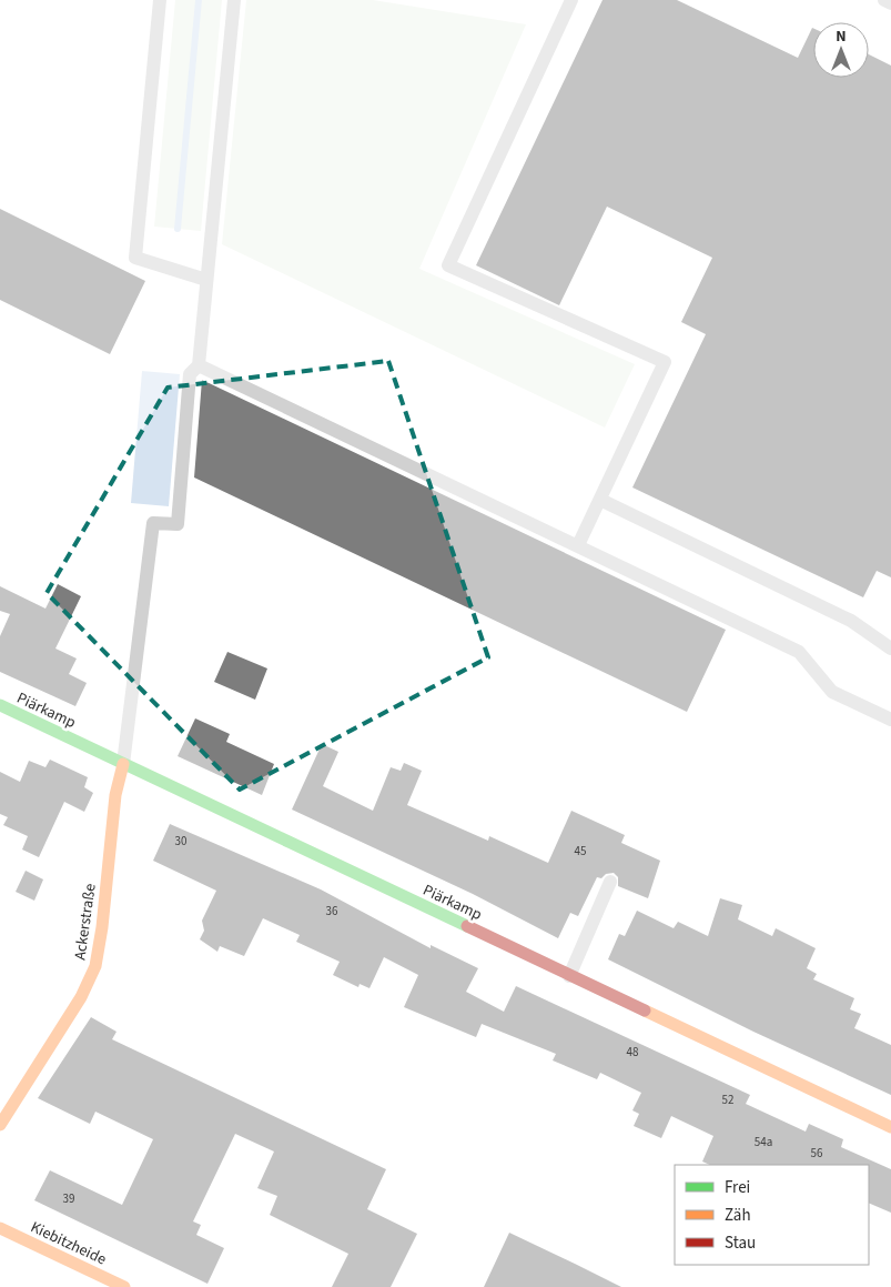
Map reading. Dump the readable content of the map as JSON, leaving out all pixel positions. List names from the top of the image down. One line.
{"streets":{"street":["Piärkamp","Ackerstraße","Kiebitzheide"]},"crossings":[["Piärkamp","Ackerstraße"]],"house_numbers":["30","45","36","48","52","54a","56","39"],"legend":["Frei","Zäh","Stau"],"north":"top"}
